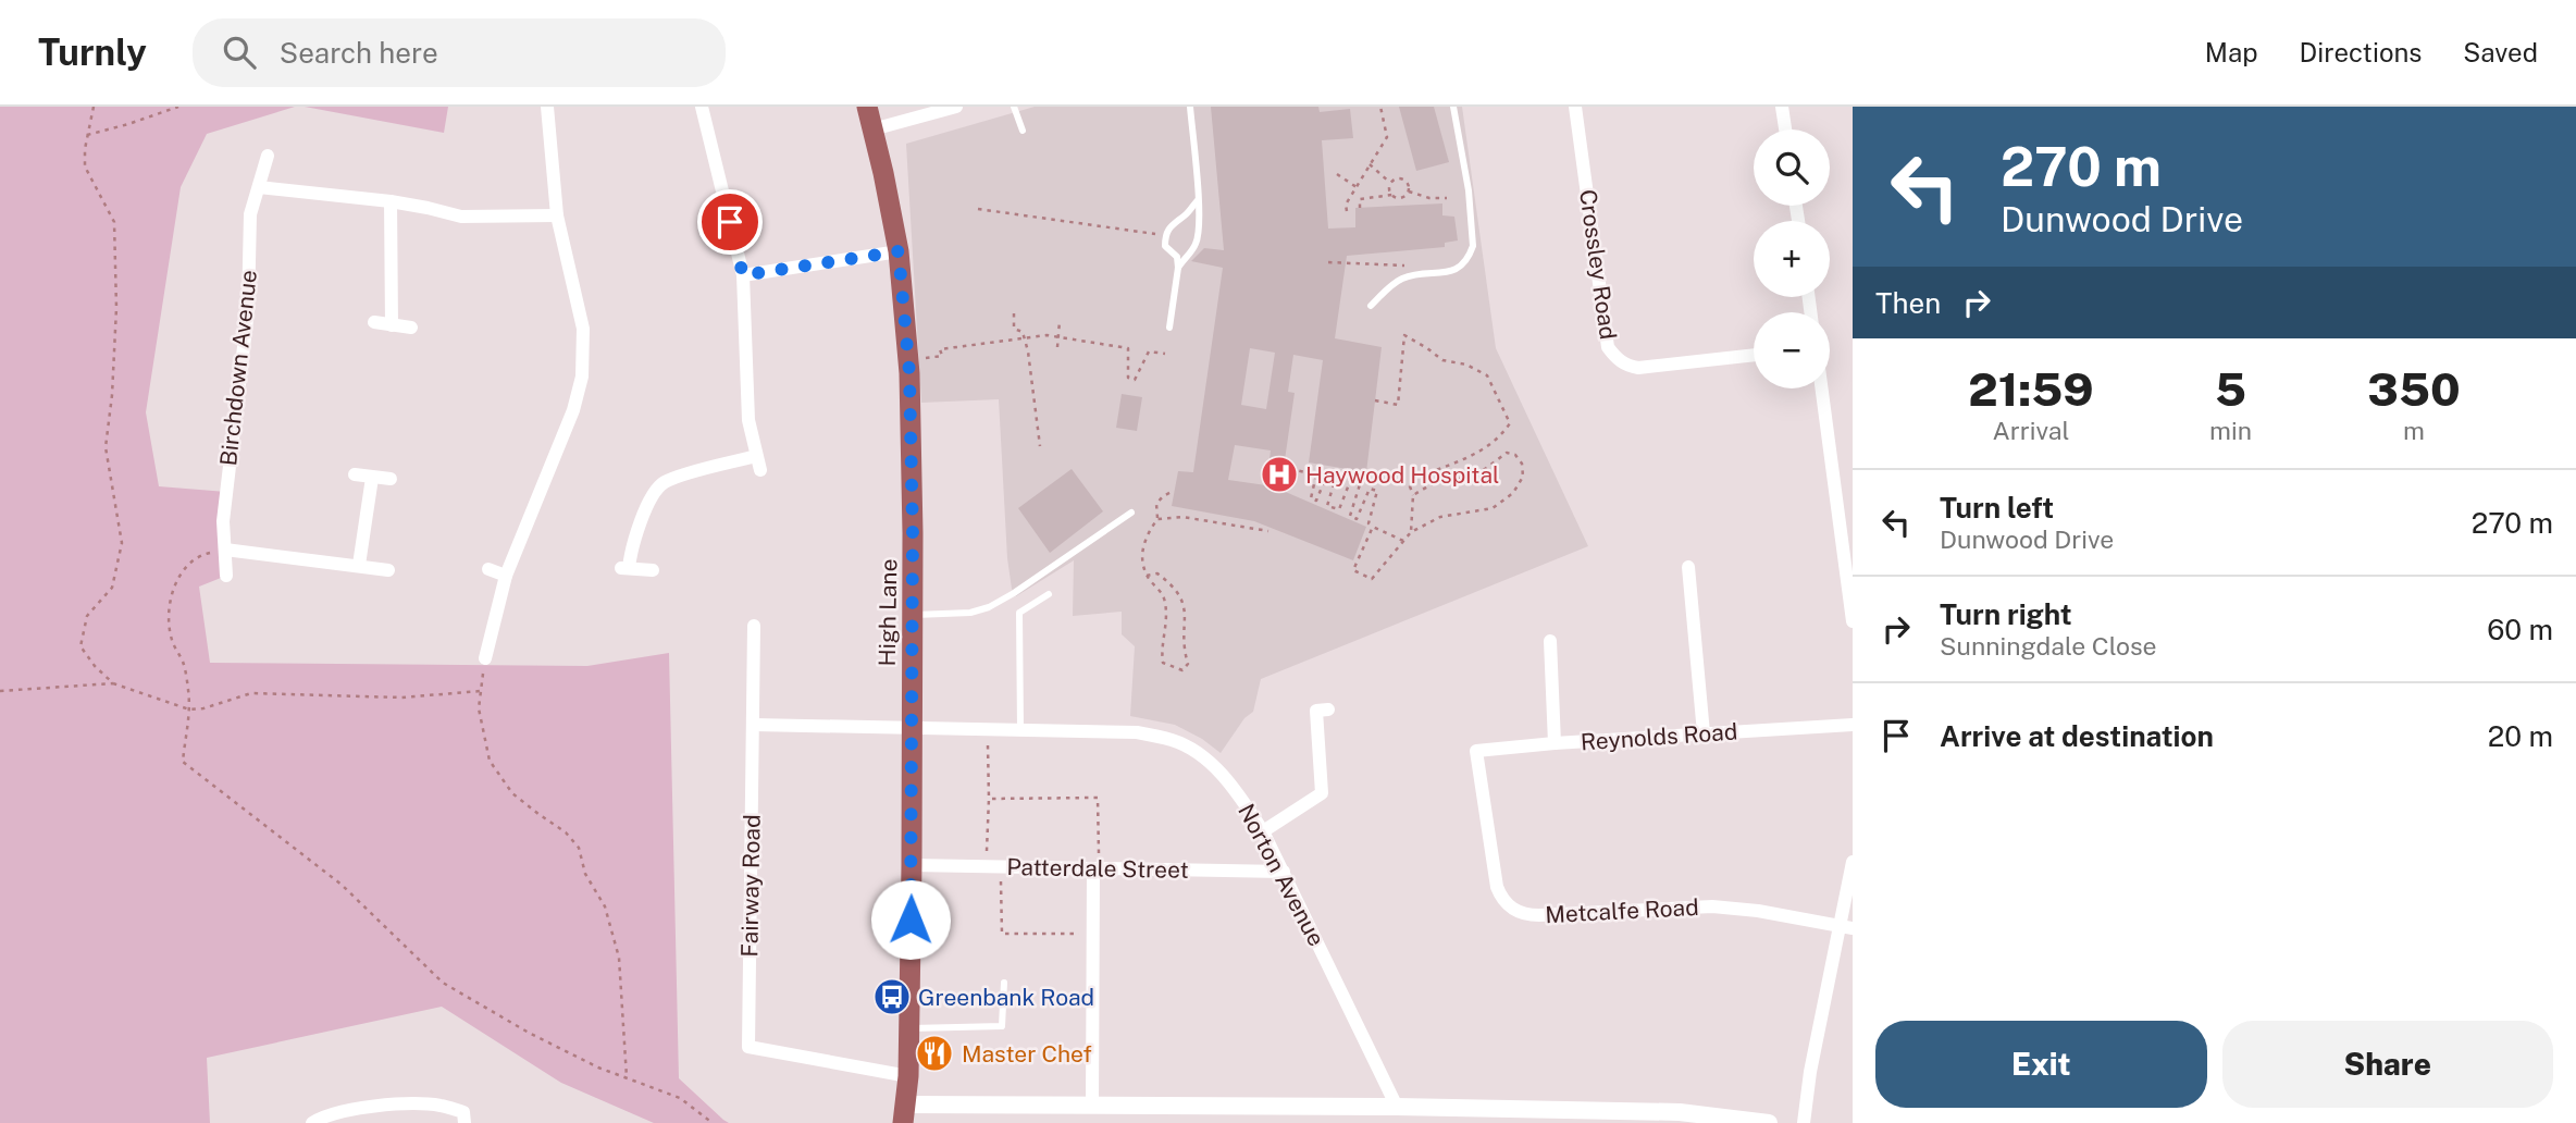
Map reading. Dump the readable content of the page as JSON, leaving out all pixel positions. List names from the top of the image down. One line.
{"streets":{"main road":["High Lane"],"street":["Crossley Road","Birchdown Avenue","Reynolds Road","Patterdale Street","Norton Avenue","Fairway Road","Metcalfe Road"]},"crossings":[["High Lane","Patterdale Street"],["High Lane","Norton Avenue"],["High Lane","Fairway Road"],["Reynolds Road","Metcalfe Road"],["Patterdale Street","Norton Avenue"],["Norton Avenue","Fairway Road"]],"places":{"hospital":["Haywood Hospital"],"bus stop":["Greenbank Road"],"restaurant":["Master Chef"]},"page":{"header":"Turnly","search":"Search here","nav":["Map","Directions","Saved"],"turn":["270 m","Dunwood Drive"],"map_buttons":["+","−"],"then":"Then","eta":["21:59","Arrival","5","min","350","m"],"list":[{"name":"Turn left","note":"Dunwood Drive","value":"270 m"},{"name":"Turn right","note":"Sunningdale Close","value":"60 m"},{"name":"Arrive at destination","value":"20 m"}],"buttons":["Exit","Share"]}}
